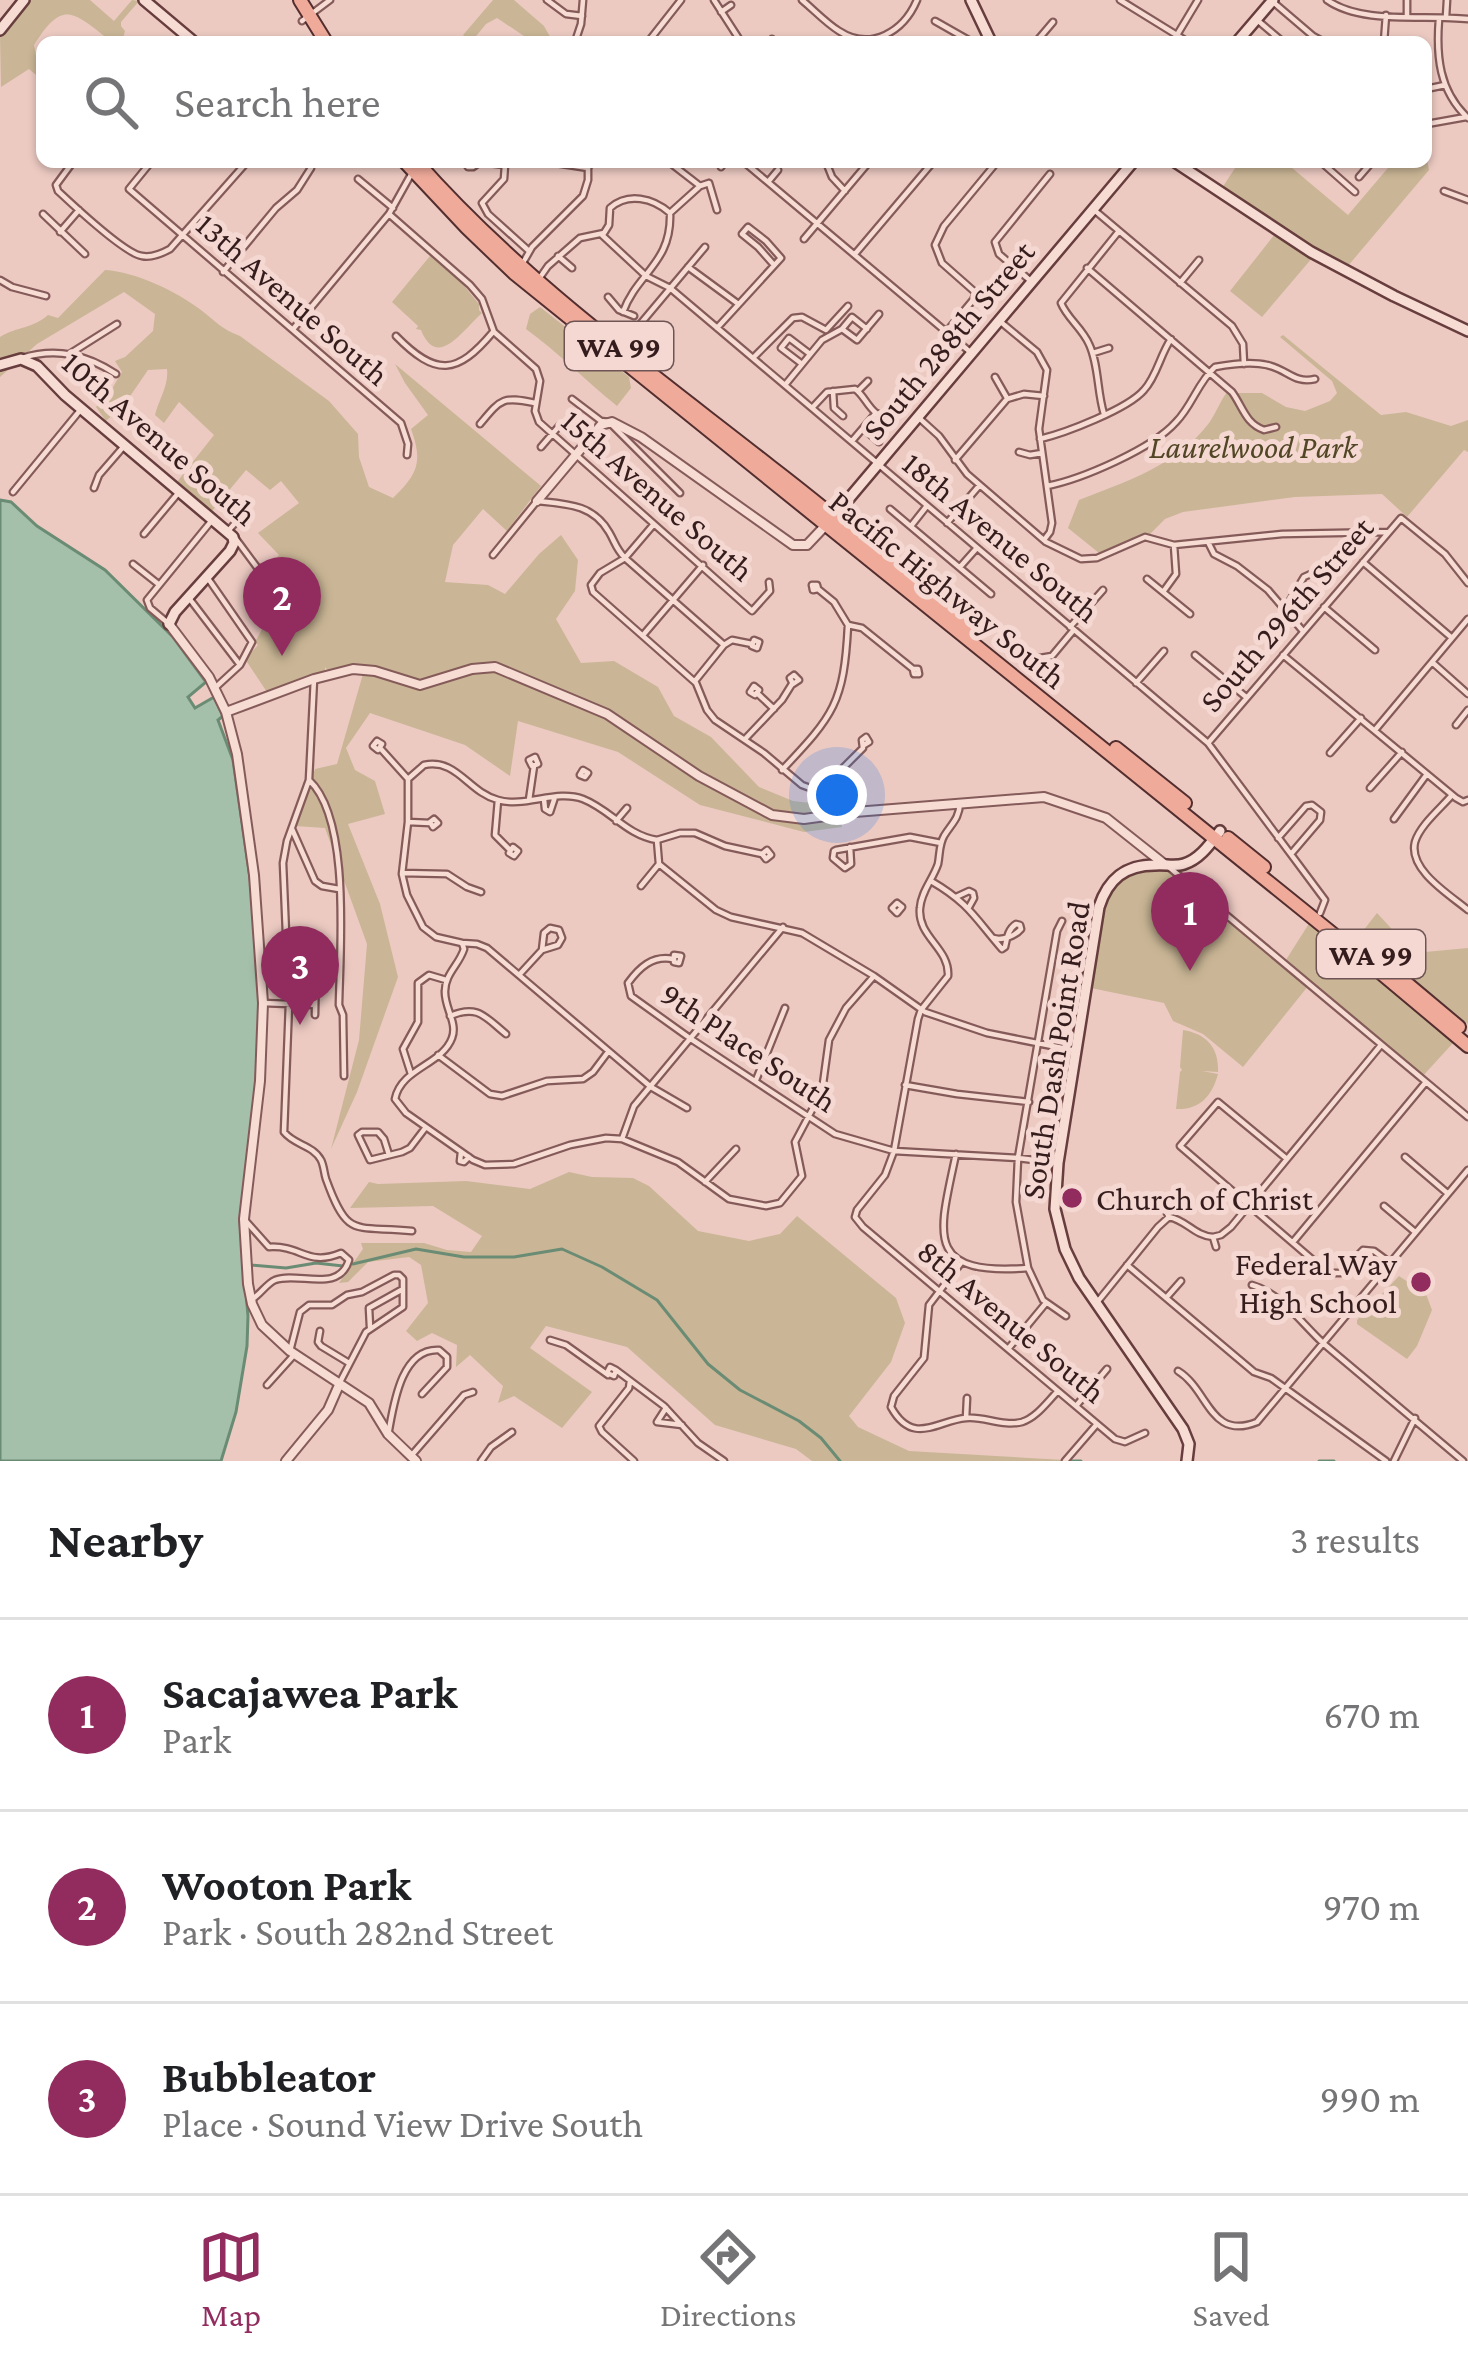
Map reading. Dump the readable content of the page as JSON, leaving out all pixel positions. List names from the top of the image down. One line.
{"streets":{"main road":["South 288th Street","WA 99","10th Avenue South","Pacific Highway South","South Dash Point Road"],"street":["13th Avenue South","15th Avenue South","18th Avenue South","South 296th Street","9th Place South","8th Avenue South"]},"crossings":[["South 288th Street","18th Avenue South"],["South 288th Street","Pacific Highway South"],["18th Avenue South","Pacific Highway South"],["18th Avenue South","South 296th Street"],["Pacific Highway South","South Dash Point Road"],["9th Place South","South Dash Point Road"],["9th Place South","8th Avenue South"]],"parks":["Laurelwood Park"],"places":["Church of Christ","Federal Way High School"],"page":{"search":"Search here","pins":["2","1","3"],"heading":["Nearby","3 results"],"list":[{"mark":"1","name":"Sacajawea Park","note":"Park","value":"670 m"},{"mark":"2","name":"Wooton Park","note":"Park · South 282nd Street","value":"970 m"},{"mark":"3","name":"Bubbleator","note":"Place · Sound View Drive South","value":"990 m"}],"nav":["Map","Directions","Saved"]}}
